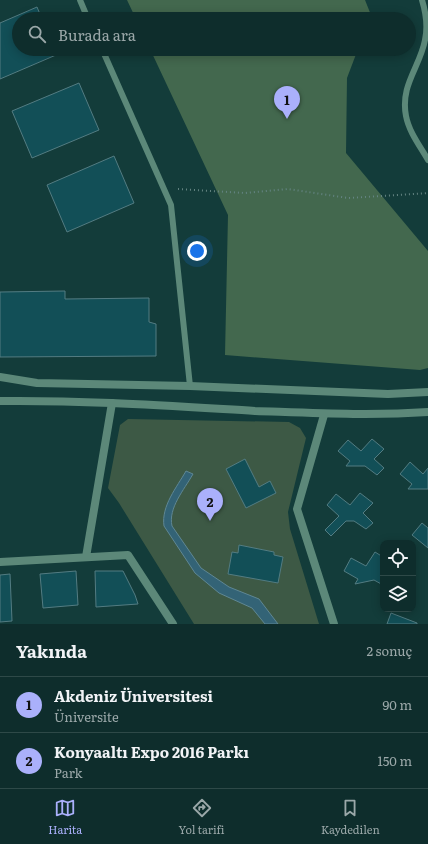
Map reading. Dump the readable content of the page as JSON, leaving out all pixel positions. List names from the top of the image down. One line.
{"page":{"search":"Burada ara","pins":["1","2"],"heading":["Yakında","2 sonuç"],"list":[{"mark":"1","name":"Akdeniz Üniversitesi","note":"Üniversite","value":"90 m"},{"mark":"2","name":"Konyaaltı Expo 2016 Parkı","note":"Park","value":"150 m"}],"nav":["Harita","Yol tarifi","Kaydedilen"]}}
